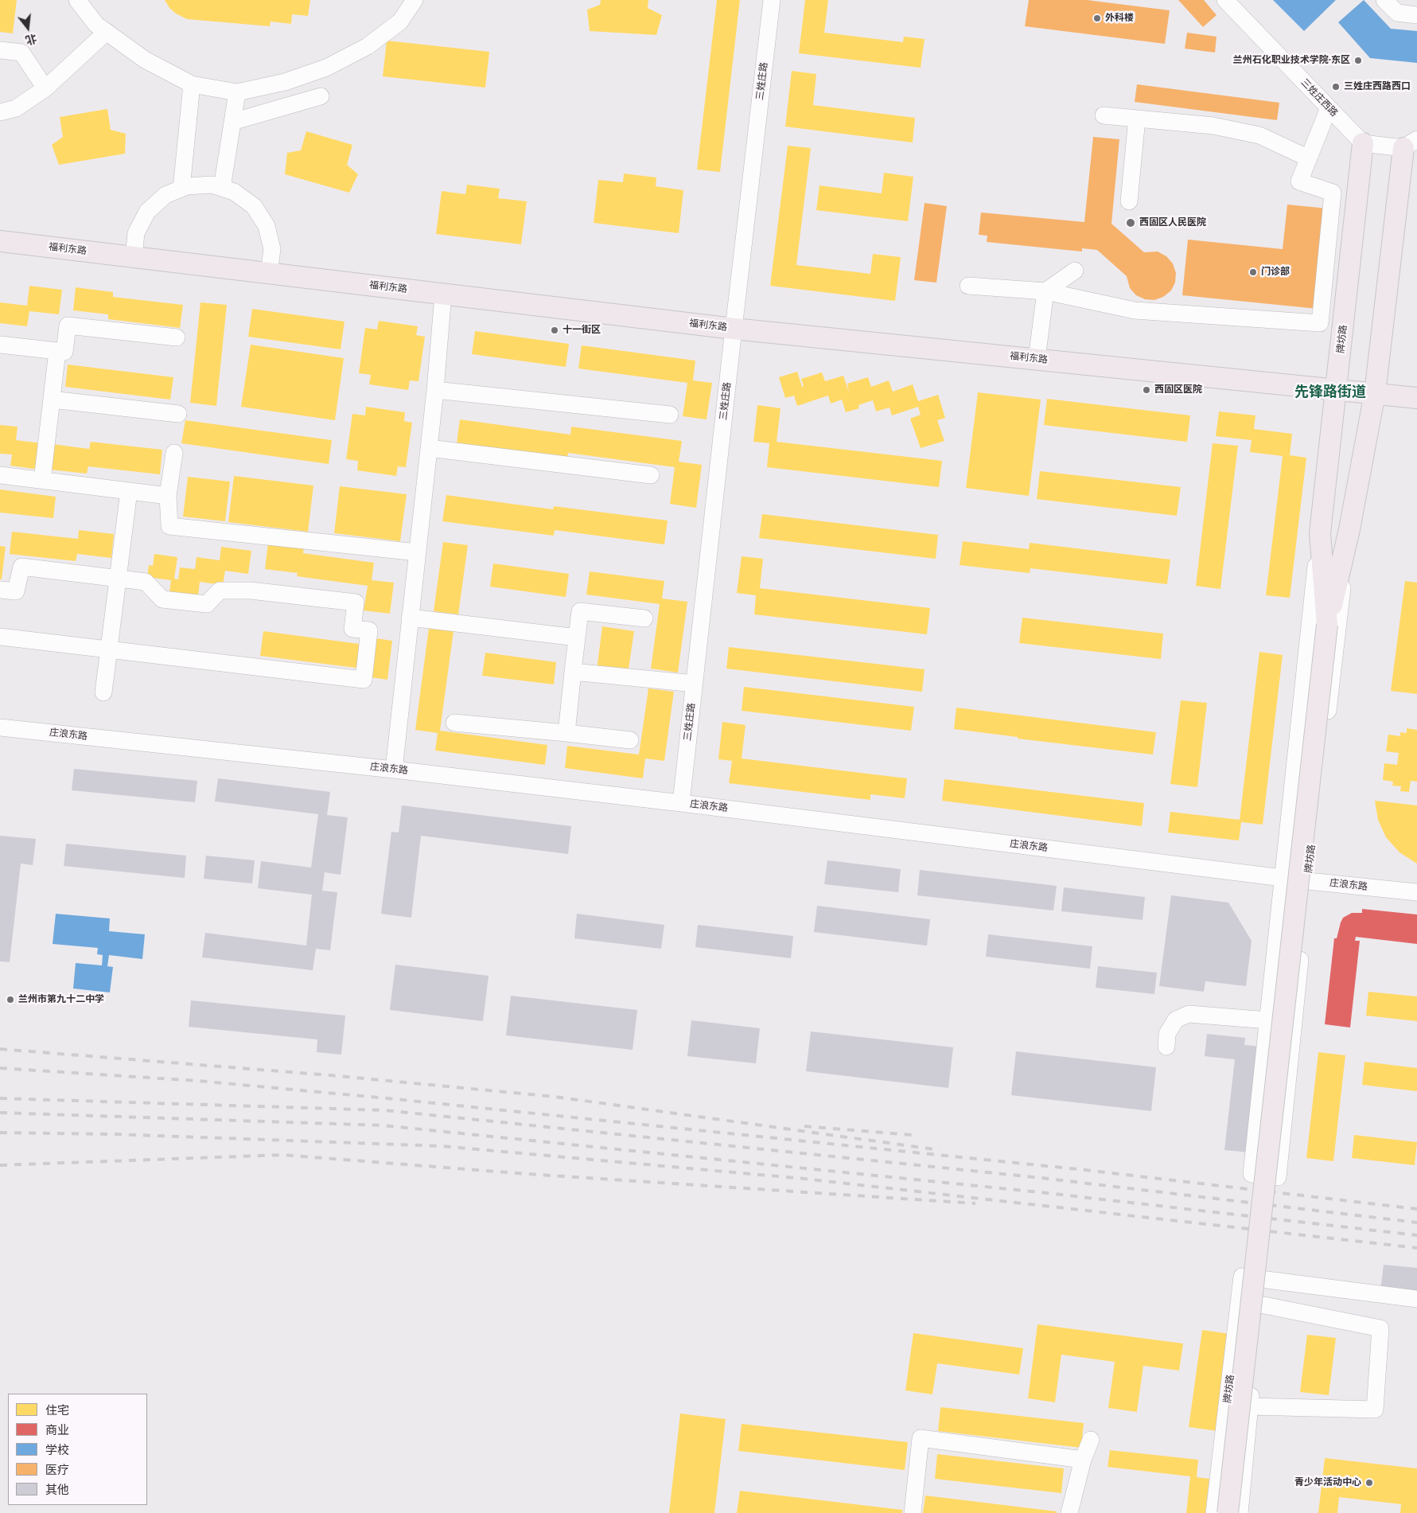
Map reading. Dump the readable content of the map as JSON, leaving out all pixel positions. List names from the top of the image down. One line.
{"streets":{"main road":["福利东路","牌坊路"],"street":["三姓庄路","三姓庄西路","庄浪东路"]},"crossings":[["三姓庄路","福利东路"],["三姓庄路","庄浪东路"],["三姓庄西路","牌坊路"],["福利东路","牌坊路"],["牌坊路","庄浪东路"]],"districts":["先锋路街道"],"places":["外科楼","兰州石化职业技术学院·东区","三姓庄西路西口","西固区人民医院","门诊部","十一街区","西固区医院","兰州市第九十二中学","青少年活动中心"],"legend":["住宅","商业","学校","医疗","其他"],"north":"bottom"}
